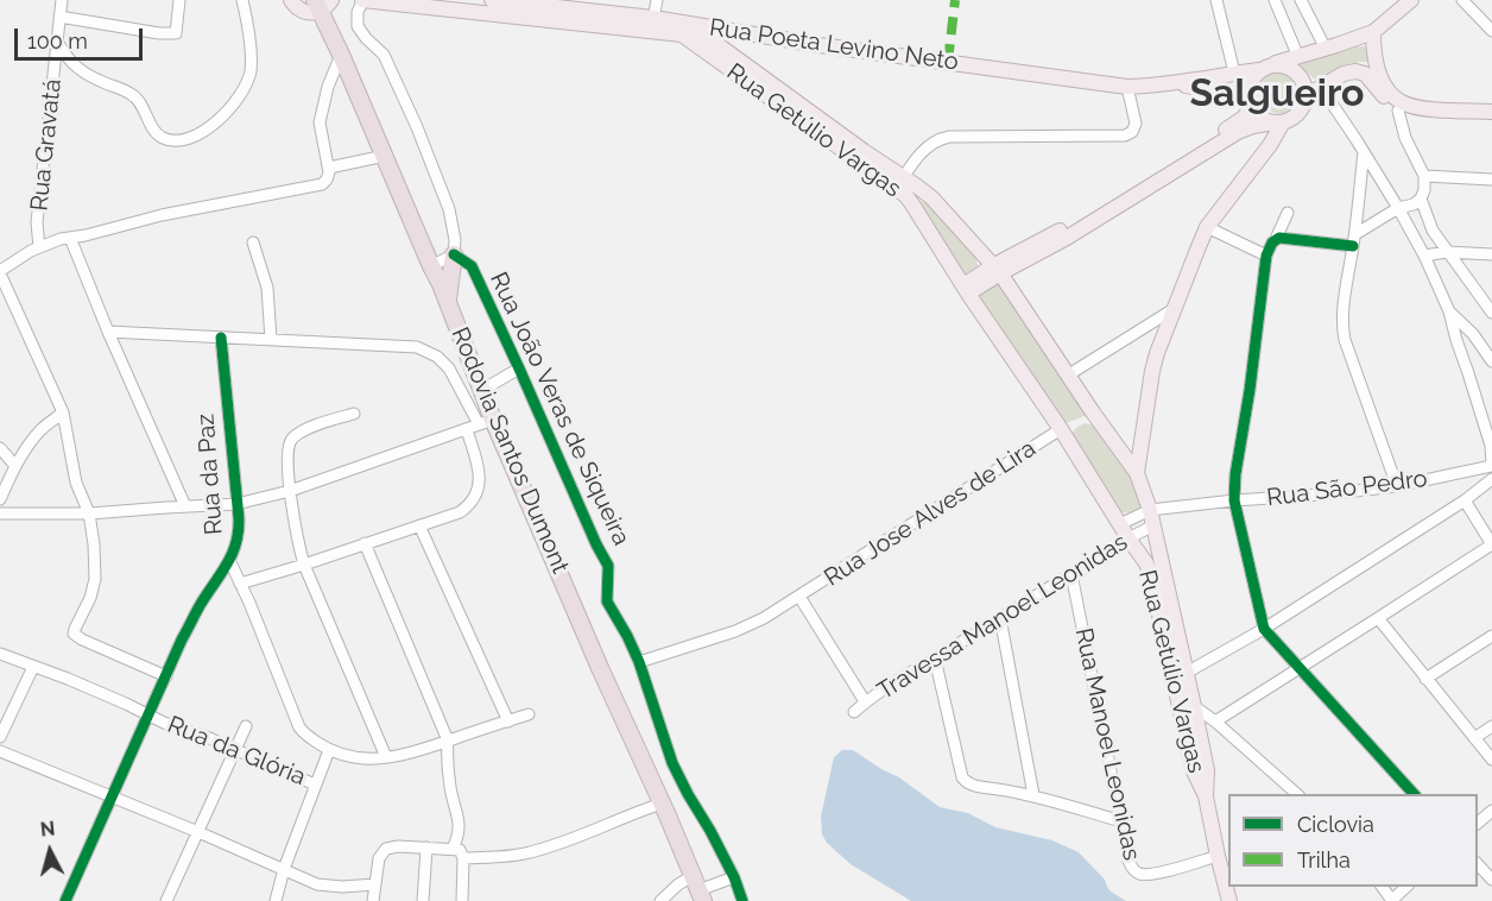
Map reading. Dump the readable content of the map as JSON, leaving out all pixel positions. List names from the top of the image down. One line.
{"streets":{"highway":["Rodovia Santos Dumont"],"main road":["Rua Poeta Levino Neto","Rua Getúlio Vargas"],"street":["Rua Gravatá","Rua João Veras de Siqueira","Rua da Paz","Rua São Pedro","Rua Jose Alves de Lira","Travessa Manoel Leonidas","Rua Manoel Leonidas","Rua da Glória"]},"crossings":[["Rua Poeta Levino Neto","Rua Getúlio Vargas"],["Rua Getúlio Vargas","Rua São Pedro"],["Rua Getúlio Vargas","Rua Jose Alves de Lira"],["Rua Getúlio Vargas","Travessa Manoel Leonidas"],["Rua João Veras de Siqueira","Rua Jose Alves de Lira"],["Rua da Paz","Rua da Glória"],["Travessa Manoel Leonidas","Rua Manoel Leonidas"]],"districts":["Salgueiro"],"legend":["Ciclovia","Trilha"],"scale_bar":"100 m","north":"top"}
